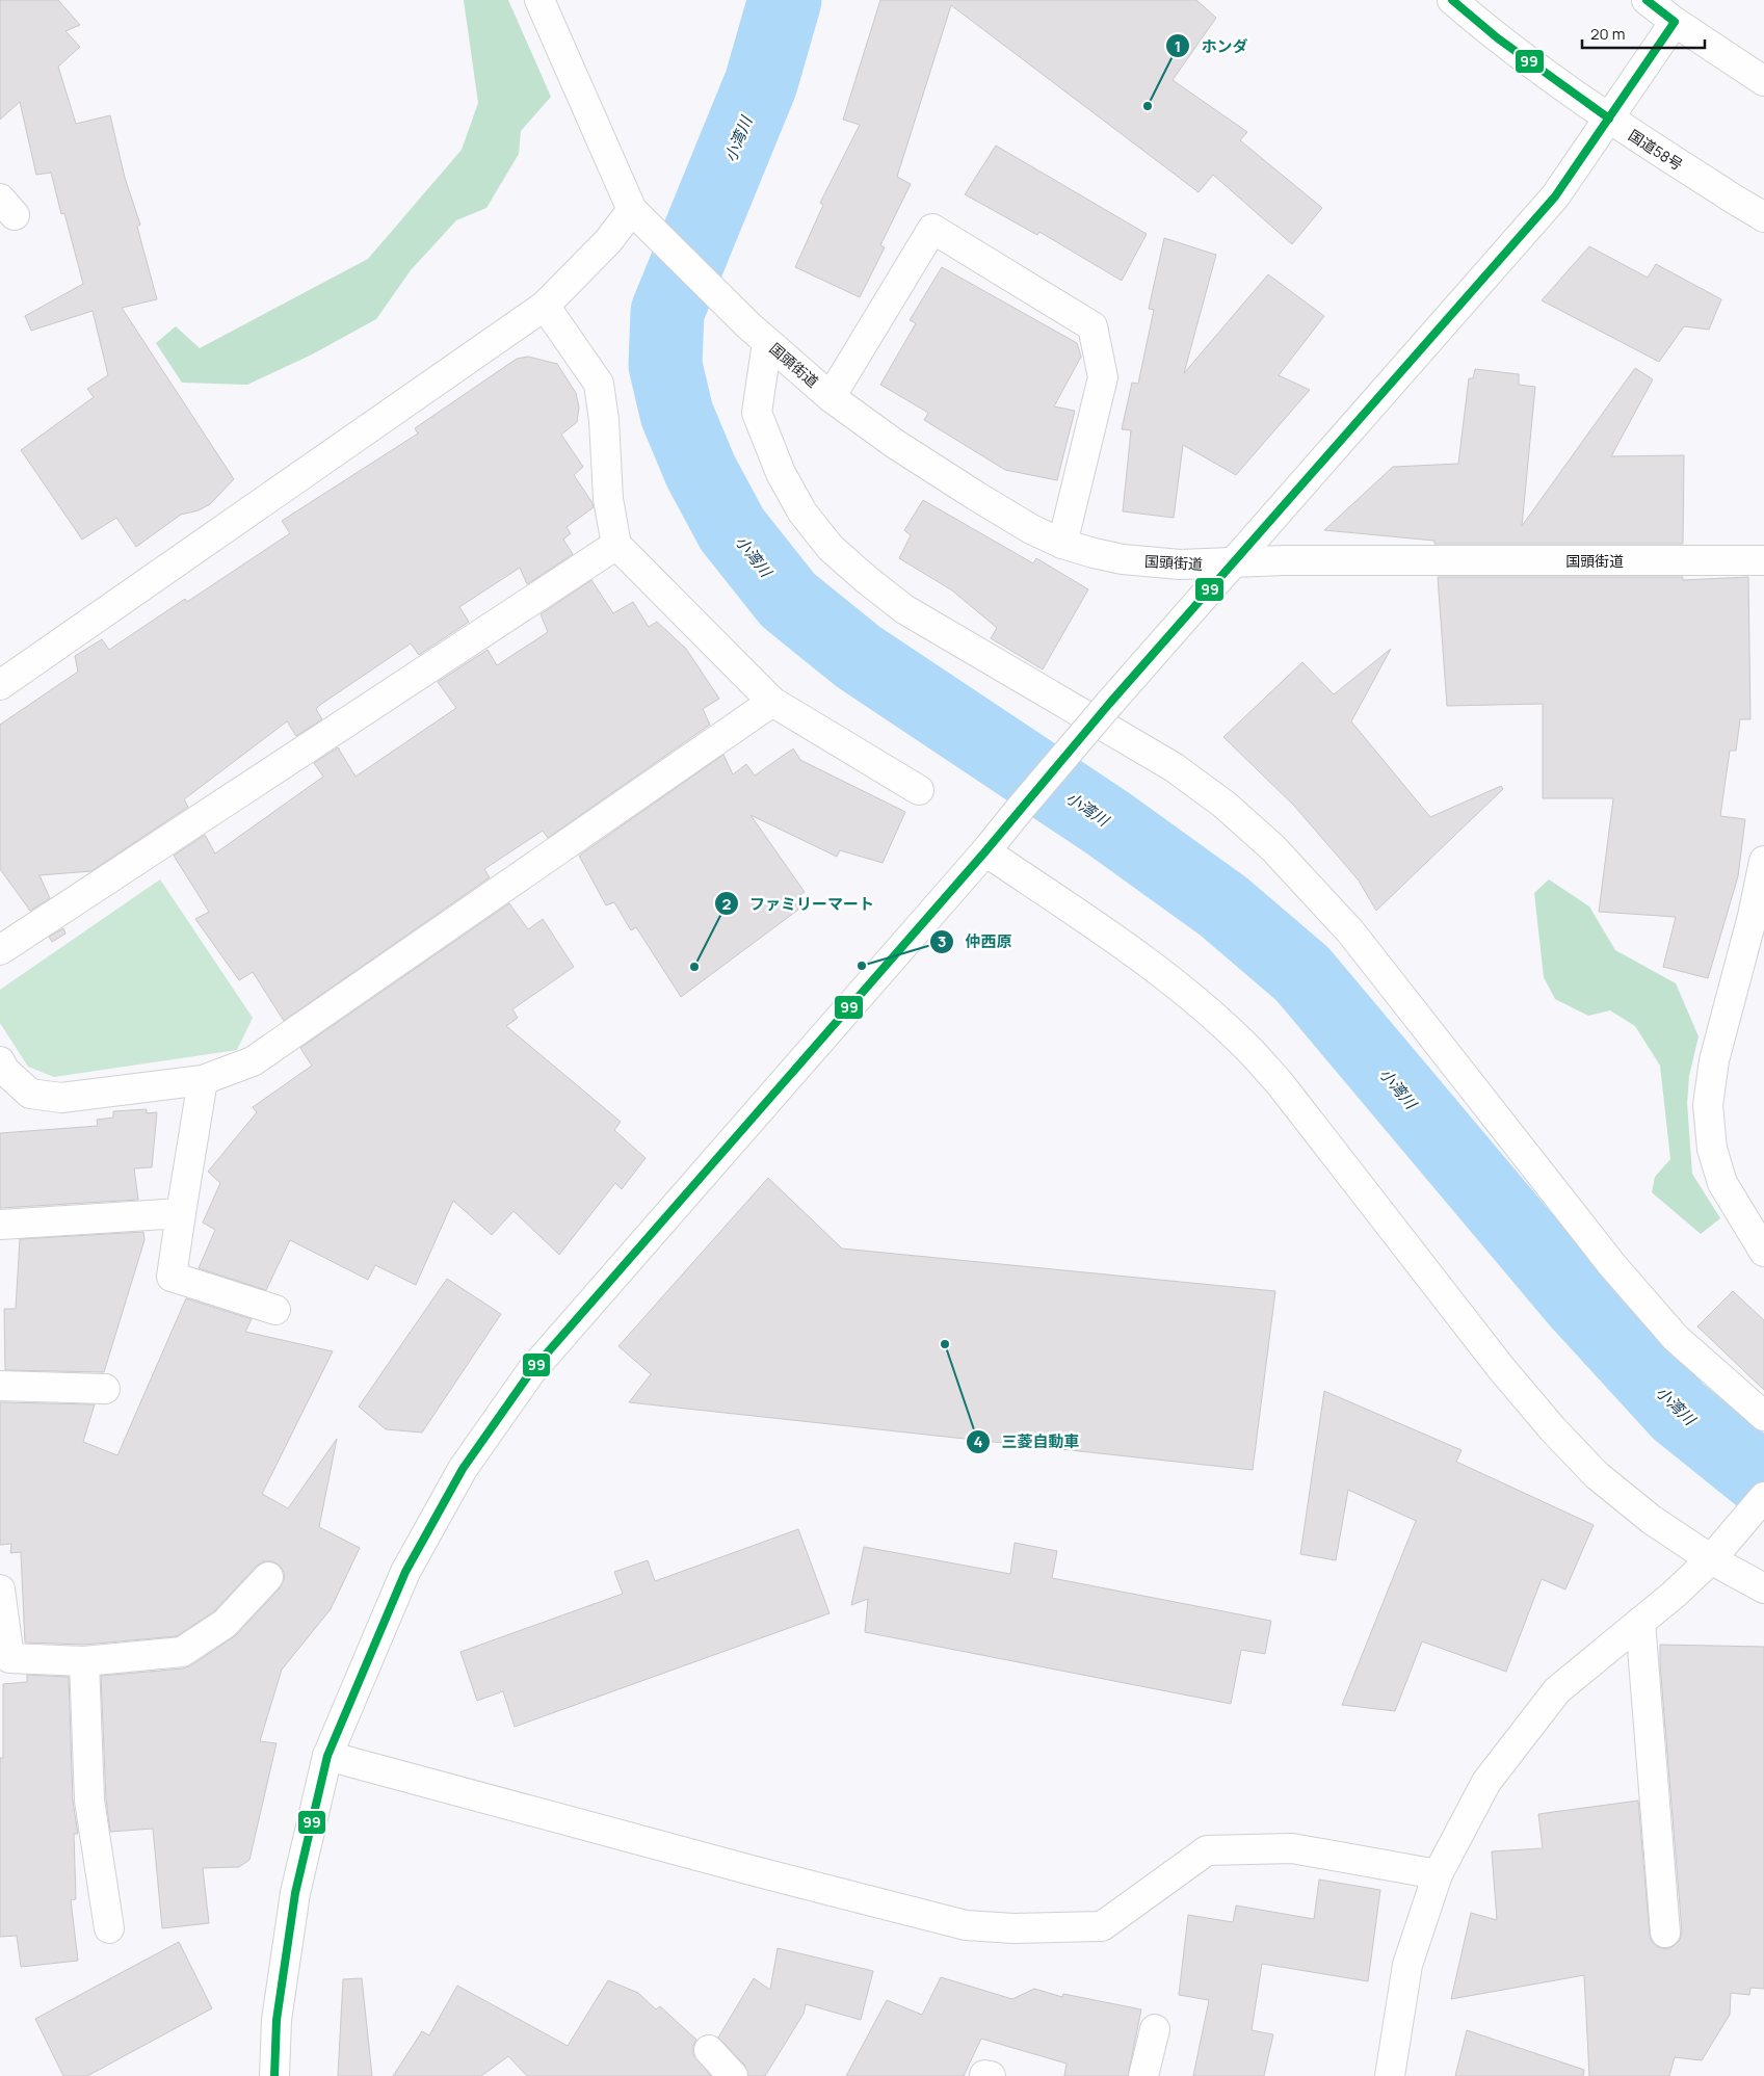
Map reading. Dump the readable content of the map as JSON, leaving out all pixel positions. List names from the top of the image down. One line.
{"streets":{"main road":["国道58号","国頭街道"]},"water":["小湾川"],"places":["ホンダ","仲西原","ファミリーマート","三菱自動車"],"lines":["transit line 99"],"scale_bar":"20 m"}
